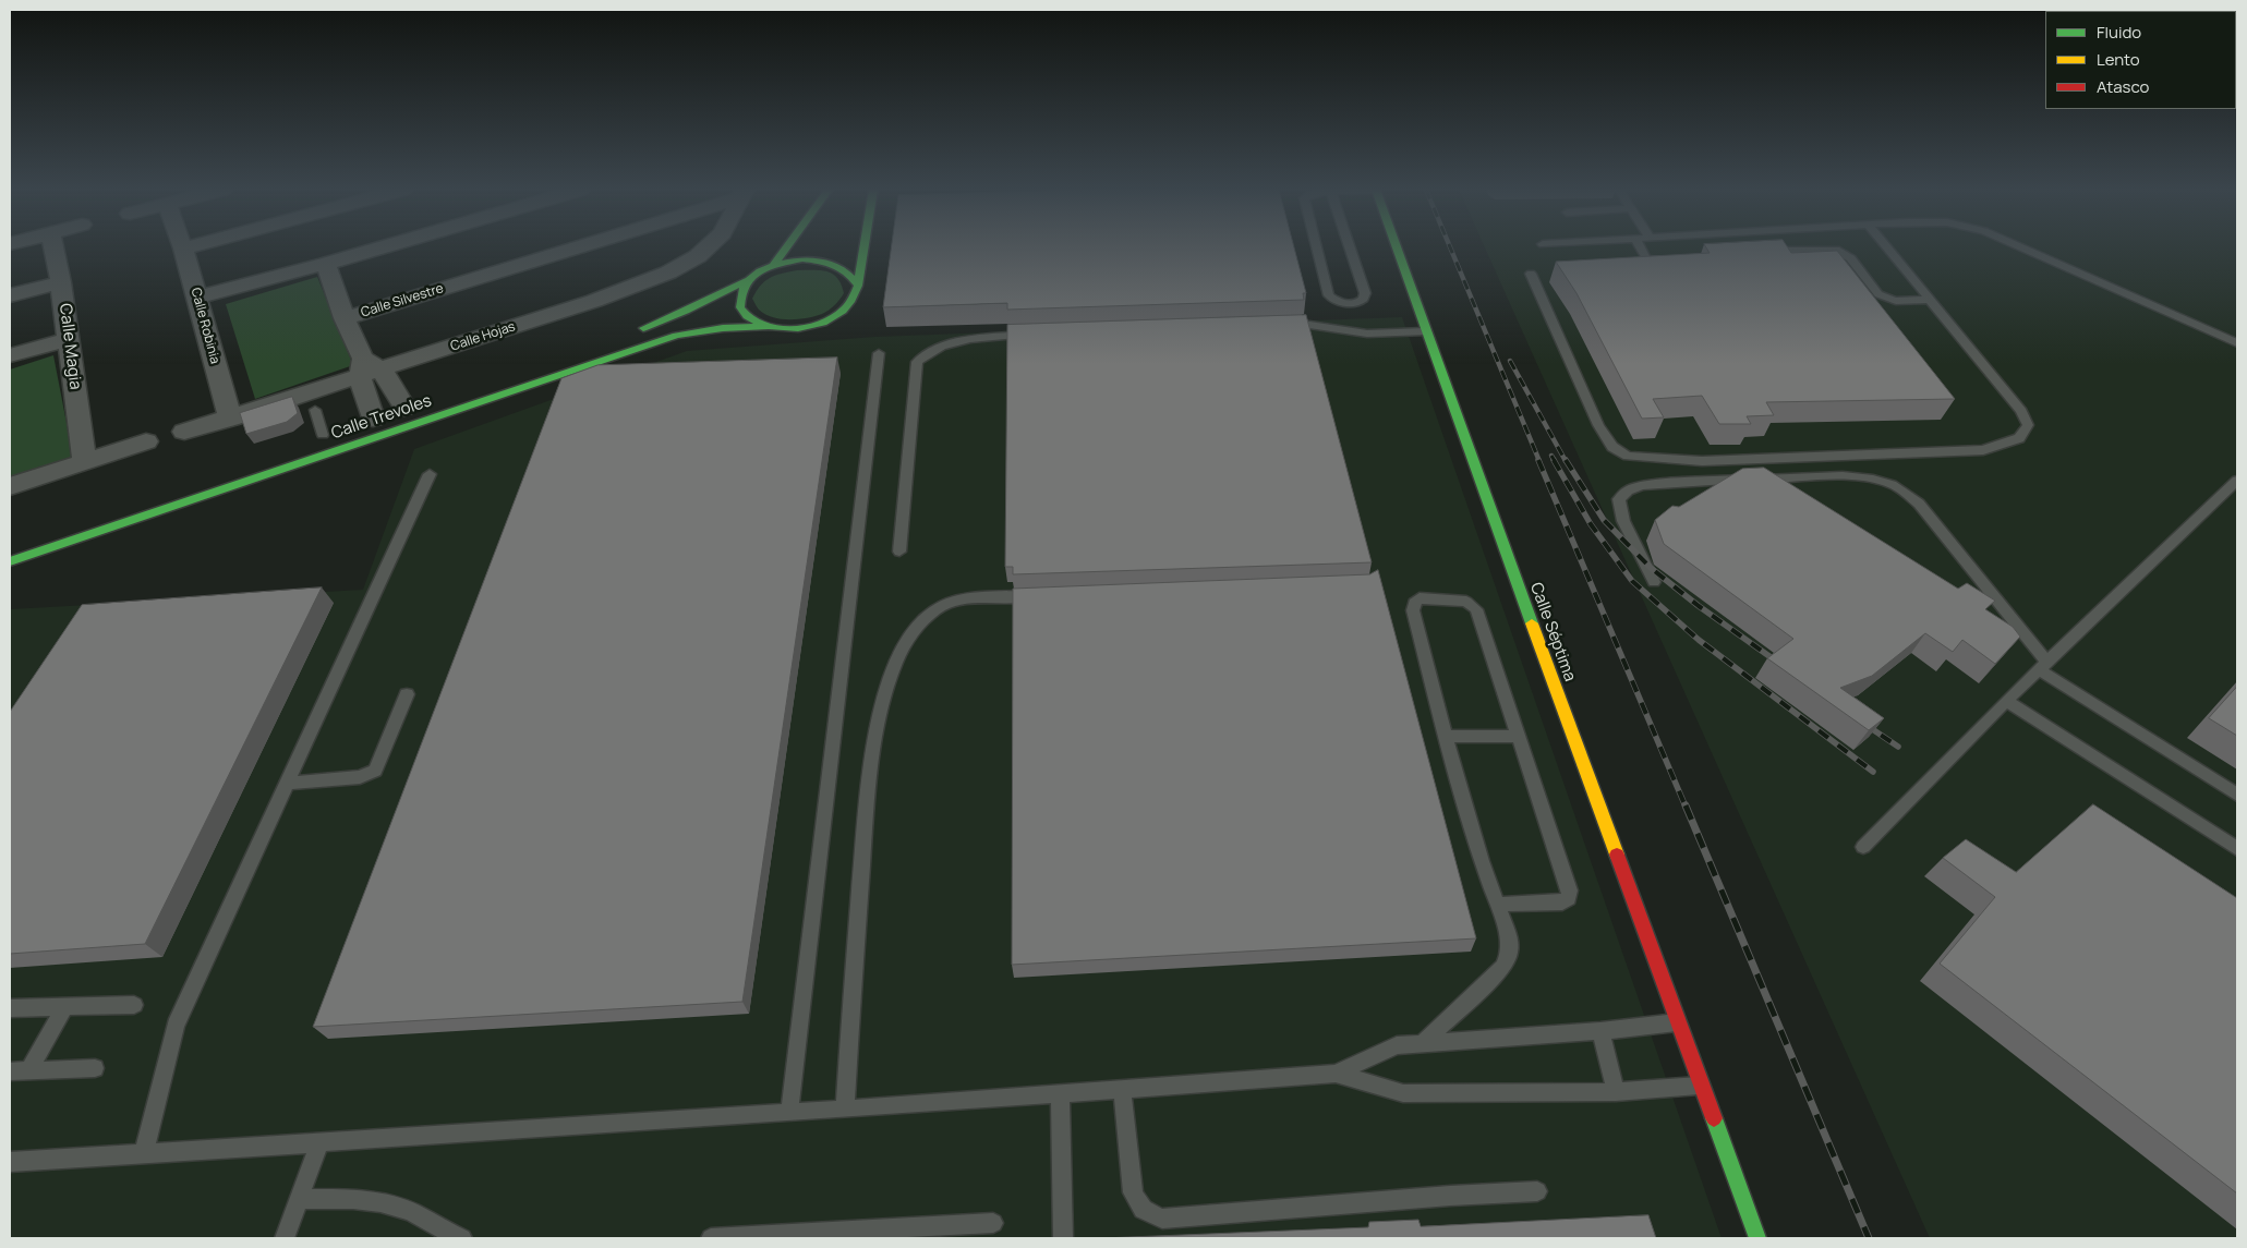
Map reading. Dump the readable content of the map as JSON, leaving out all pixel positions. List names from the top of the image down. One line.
{"streets":{"street":["Calle Silvestre","Calle Robinia","Calle Hojas","Calle Magia","Calle Trevoles","Calle Séptima"]},"crossings":[["Calle Robinia","Calle Hojas"]],"legend":["Fluido","Lento","Atasco"]}
